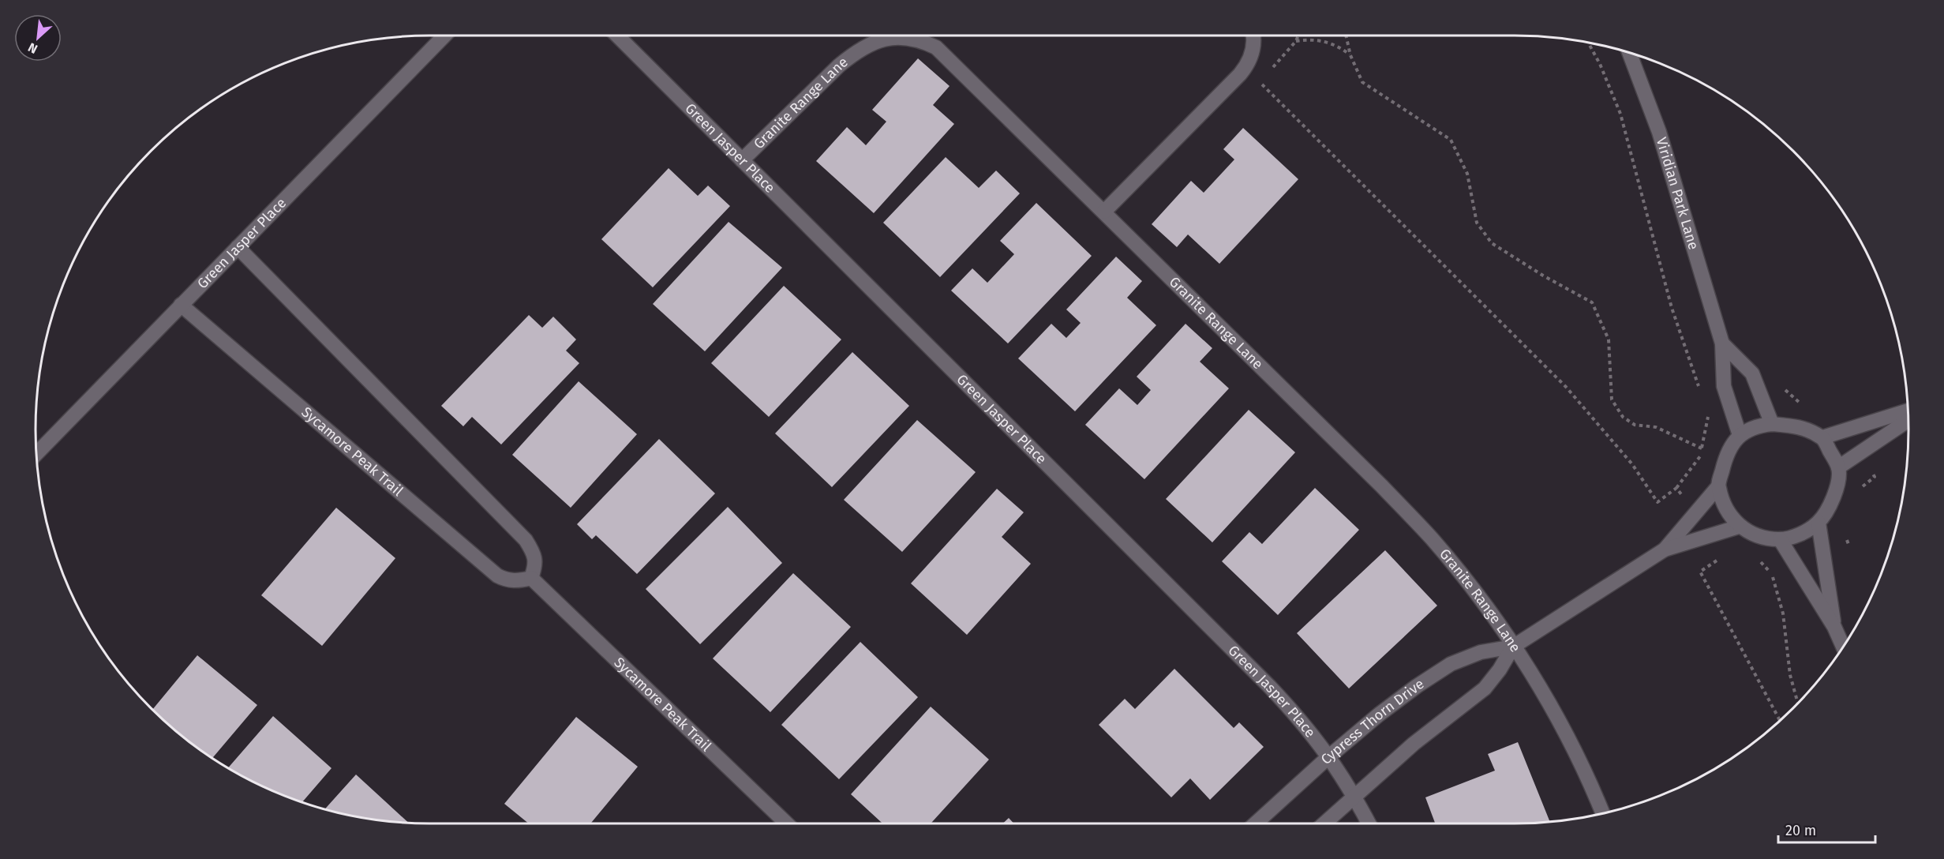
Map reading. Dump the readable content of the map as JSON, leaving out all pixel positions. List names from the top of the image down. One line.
{"streets":{"street":["Granite Range Lane","Green Jasper Place","Viridian Park Lane","Sycamore Peak Trail","Cypress Thorn Drive"]},"crossings":[["Granite Range Lane","Green Jasper Place"],["Granite Range Lane","Cypress Thorn Drive"],["Green Jasper Place","Sycamore Peak Trail"],["Green Jasper Place","Cypress Thorn Drive"],["Viridian Park Lane","Cypress Thorn Drive"]],"scale_bar":"20 m","north":"bottom left"}
